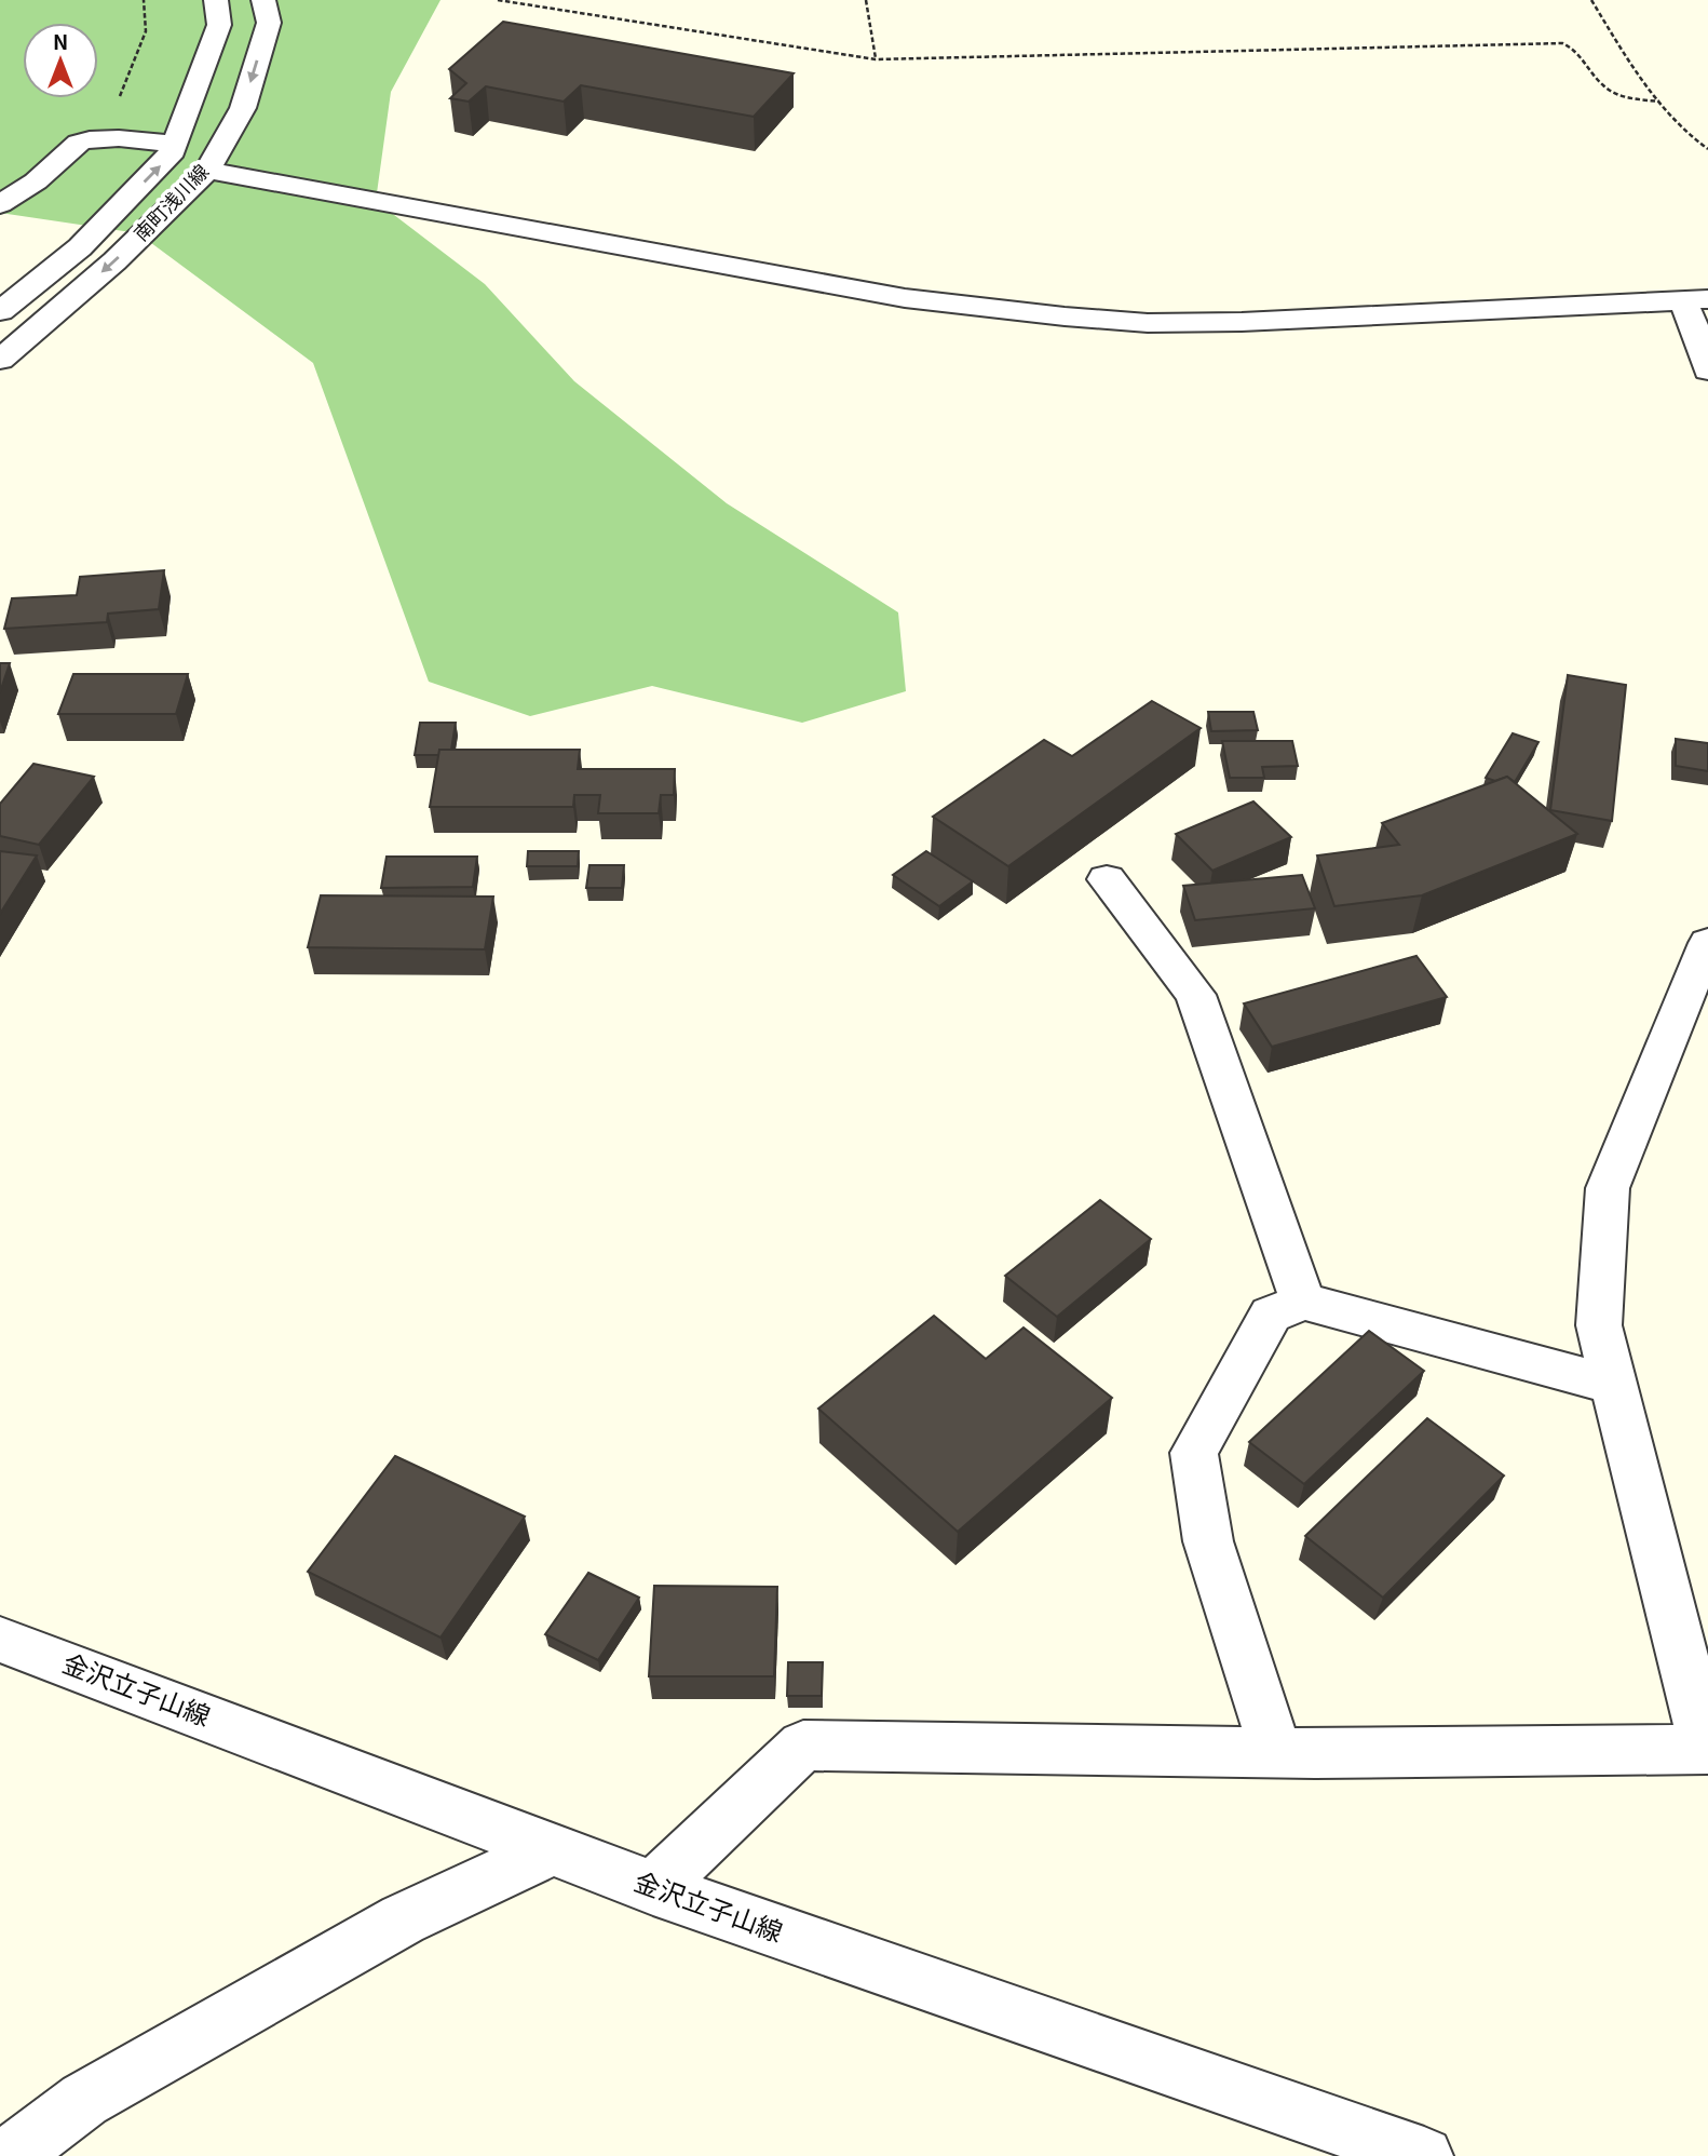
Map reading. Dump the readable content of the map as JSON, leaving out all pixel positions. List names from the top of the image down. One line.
{"streets":{"street":["南町浅川線","金沢立子山線"]},"north":"top"}
